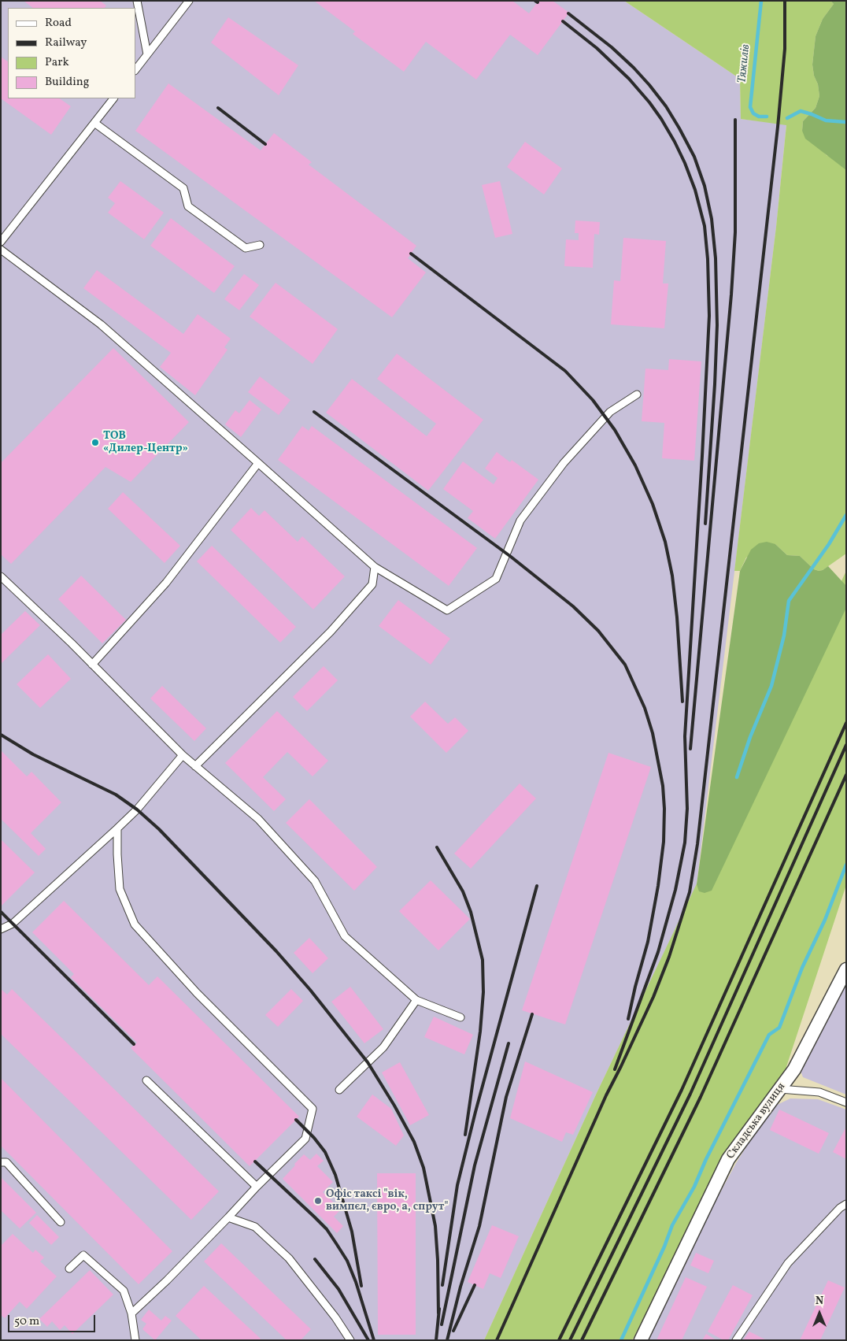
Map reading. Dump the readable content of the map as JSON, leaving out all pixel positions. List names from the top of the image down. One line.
{"streets":{"street":["Складська вулиця"]},"water":["Тяжилів"],"places":["ТОВ «Дилер-Центр»","Офіс таксі \"вік, вимпєл, євро, а, спрут\""],"legend":["Road","Railway","Park","Building"],"scale_bar":"50 m","north":"top"}
